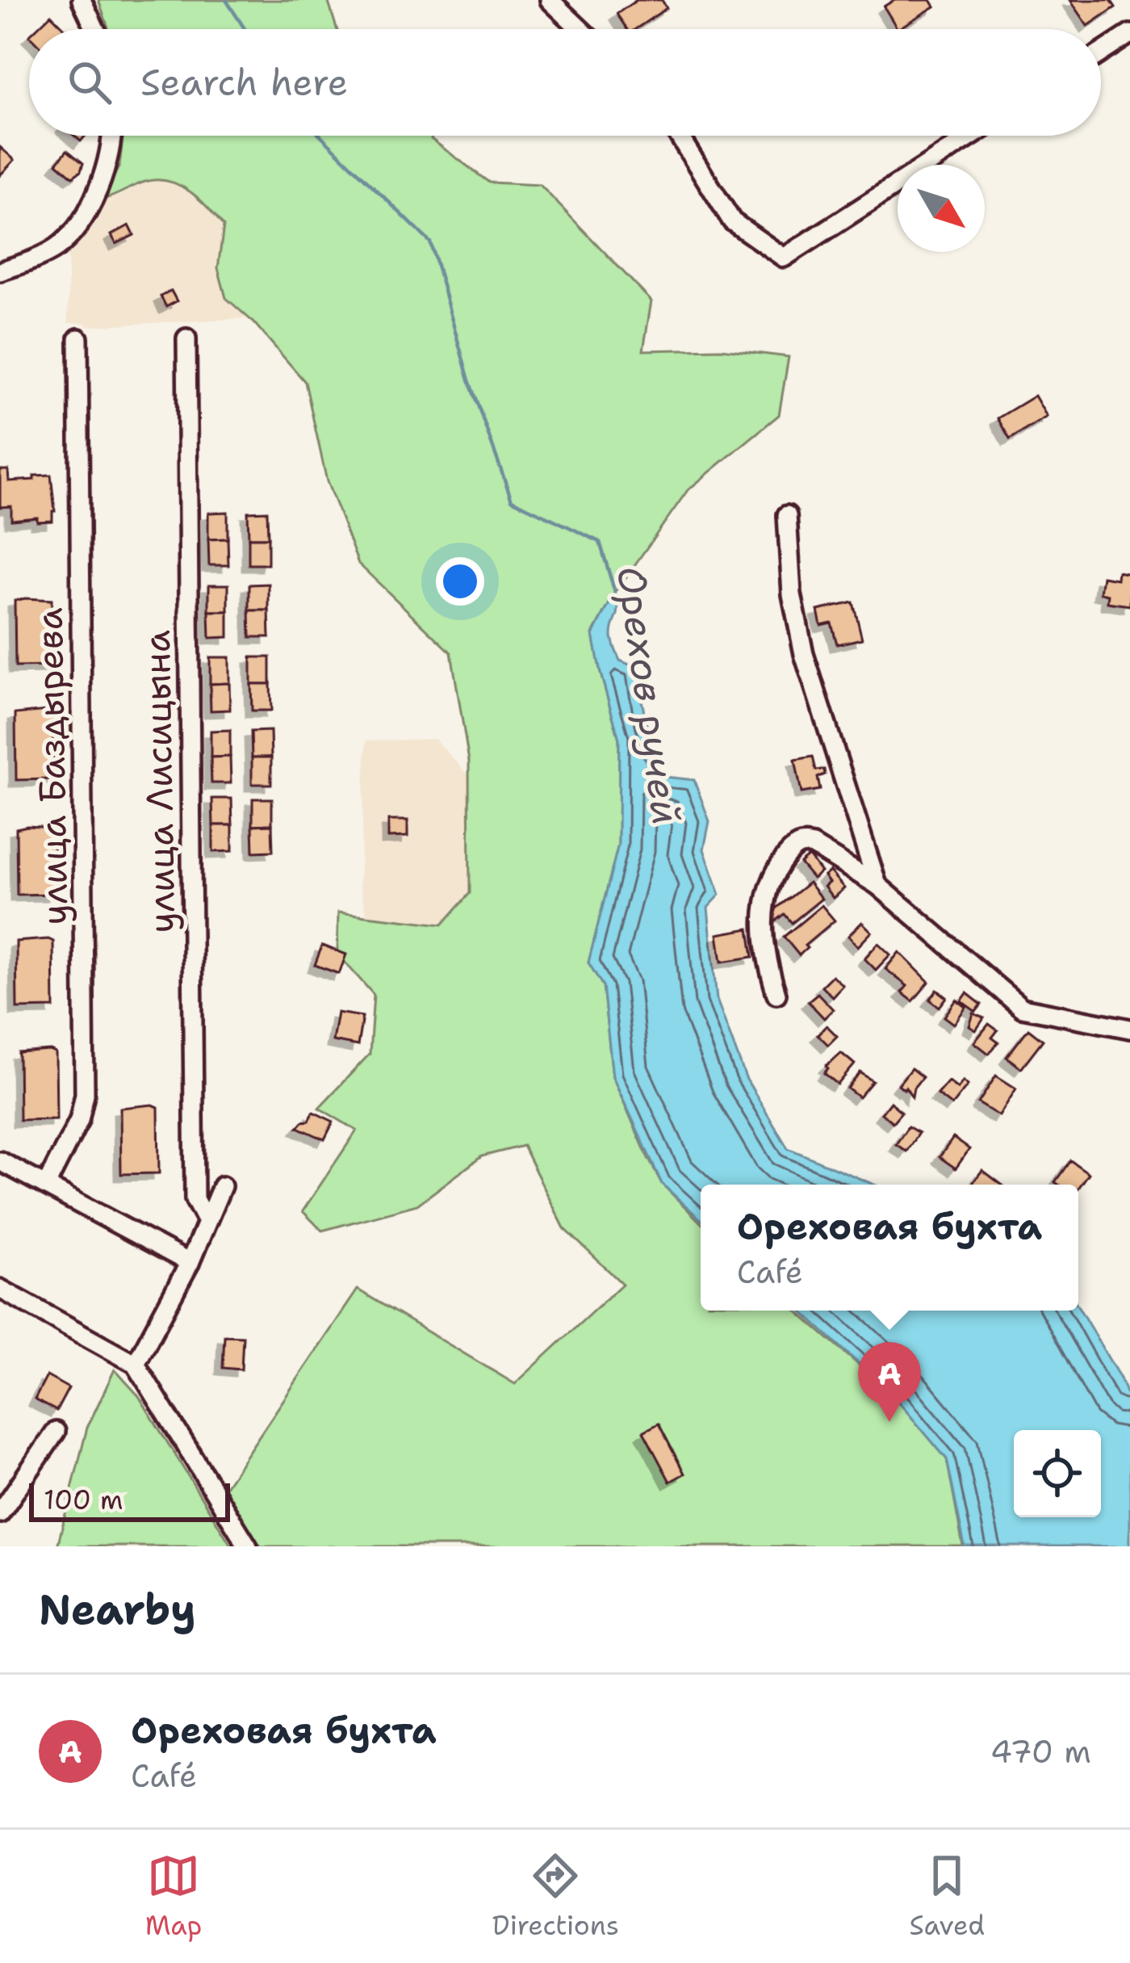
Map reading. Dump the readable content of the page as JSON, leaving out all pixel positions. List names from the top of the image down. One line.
{"streets":{"street":["улица Баздырева","улица Лисицына"]},"water":["Орехов ручей"],"scale_bar":"100 m","north":"bottom right","page":{"search":"Search here","popup":["Ореховая бухта","Café"],"pins":"A","scale":"100 m","heading":"Nearby","list":[{"mark":"A","name":"Ореховая бухта","note":"Café","value":"470 m"}],"nav":["Map","Directions","Saved"]}}
